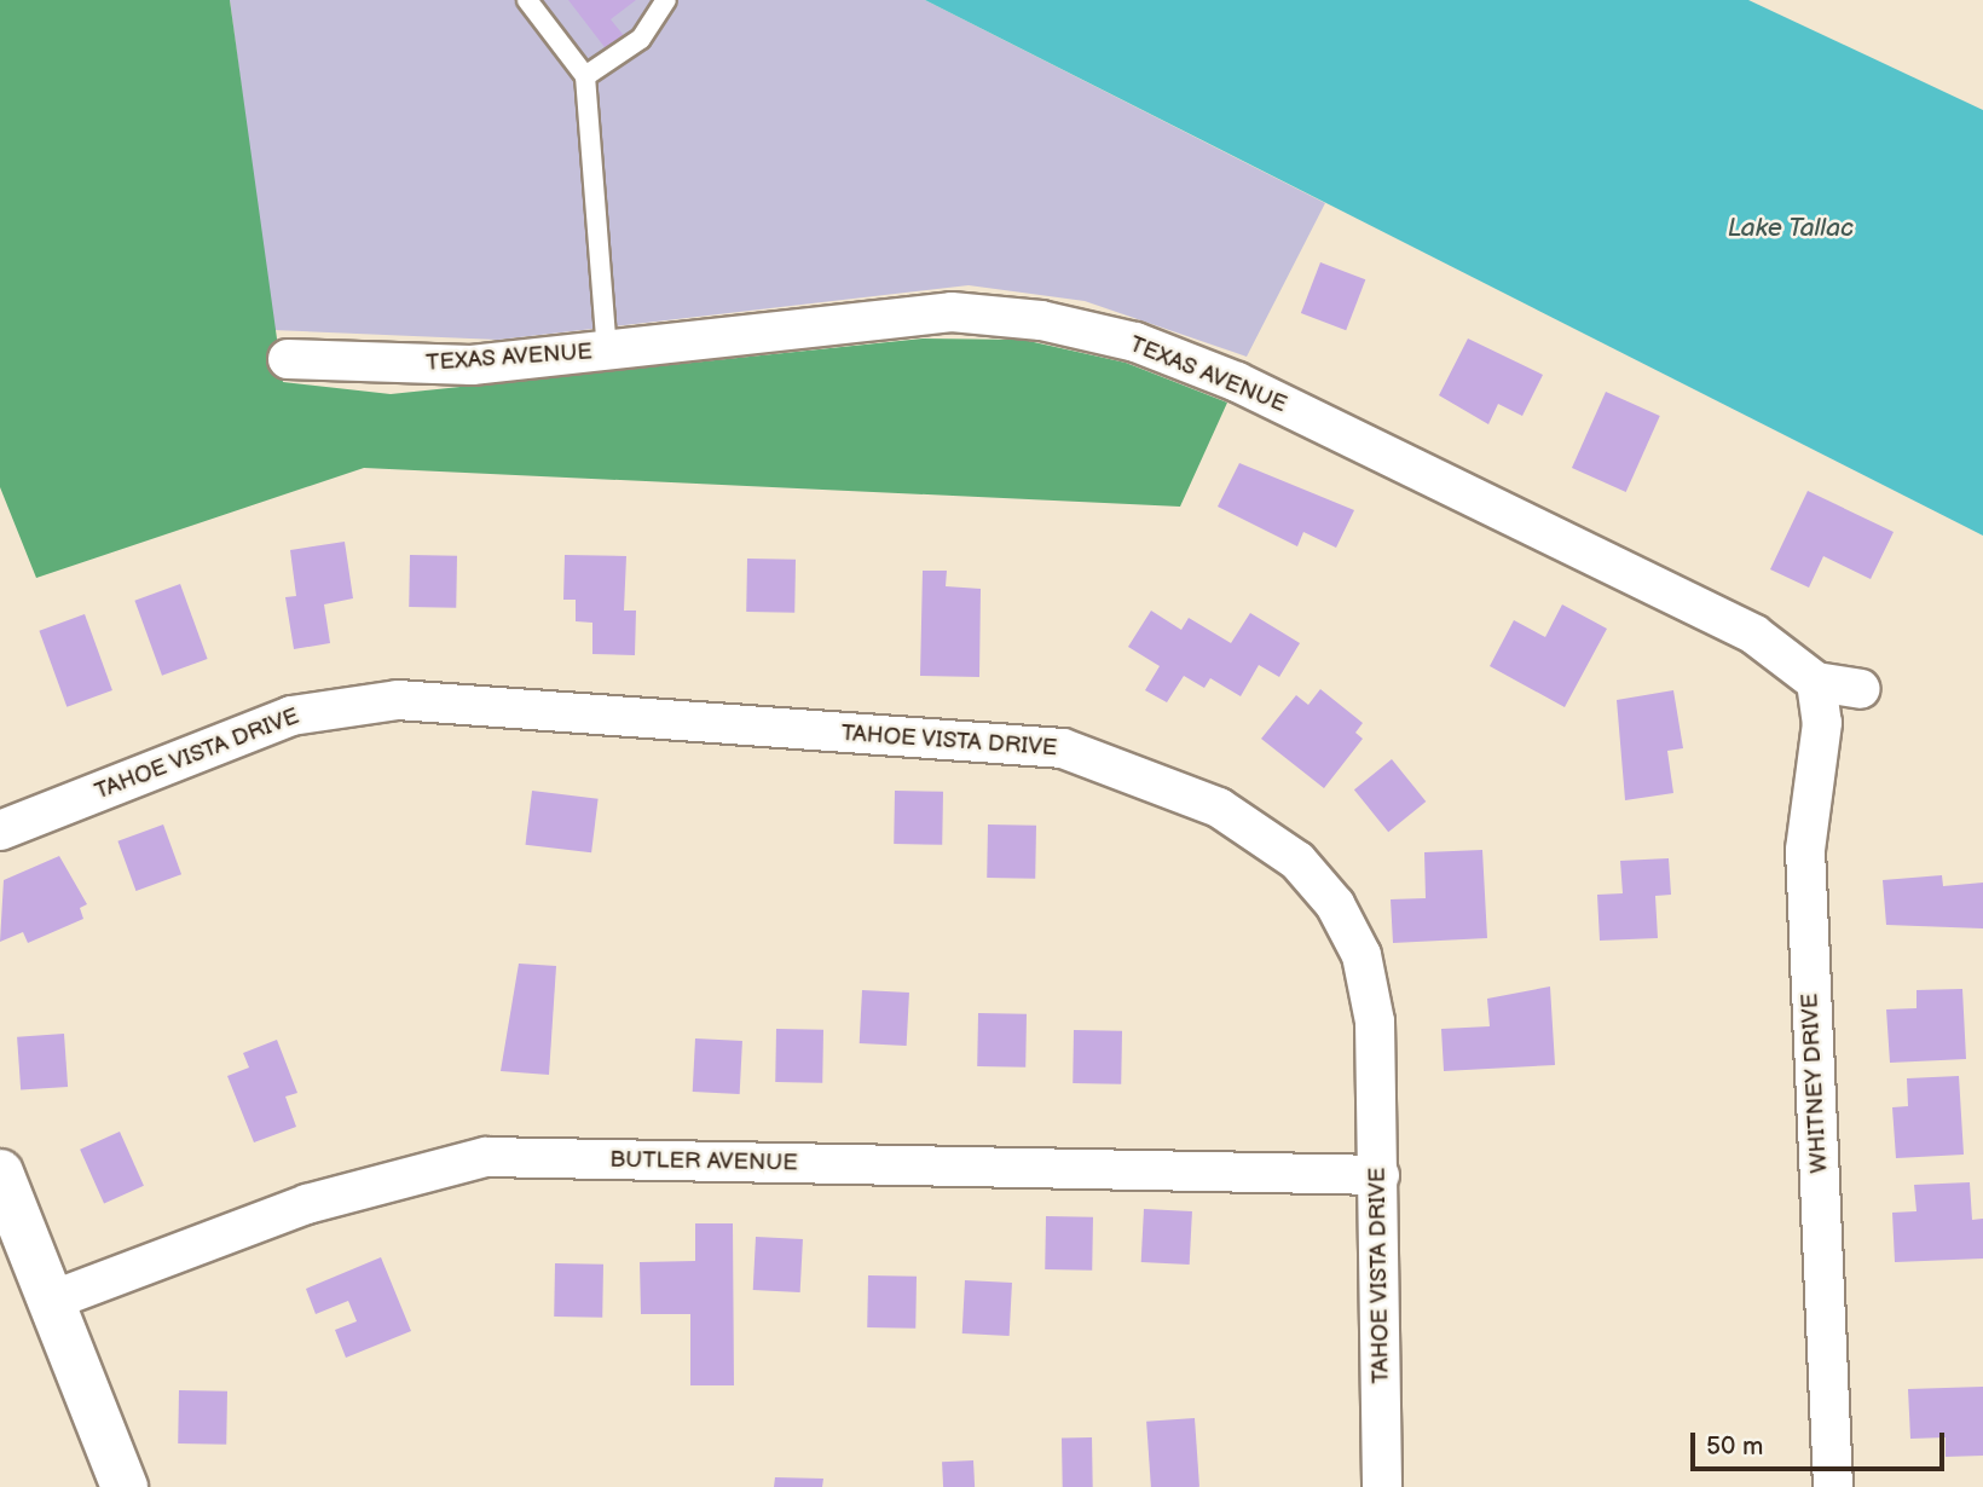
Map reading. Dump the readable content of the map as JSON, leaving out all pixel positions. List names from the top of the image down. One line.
{"streets":{"street":["TEXAS AVENUE","TAHOE VISTA DRIVE","WHITNEY DRIVE","BUTLER AVENUE"]},"crossings":[["TEXAS AVENUE","WHITNEY DRIVE"],["TAHOE VISTA DRIVE","BUTLER AVENUE"]],"water":["Lake Tallac"],"scale_bar":"50 m"}
